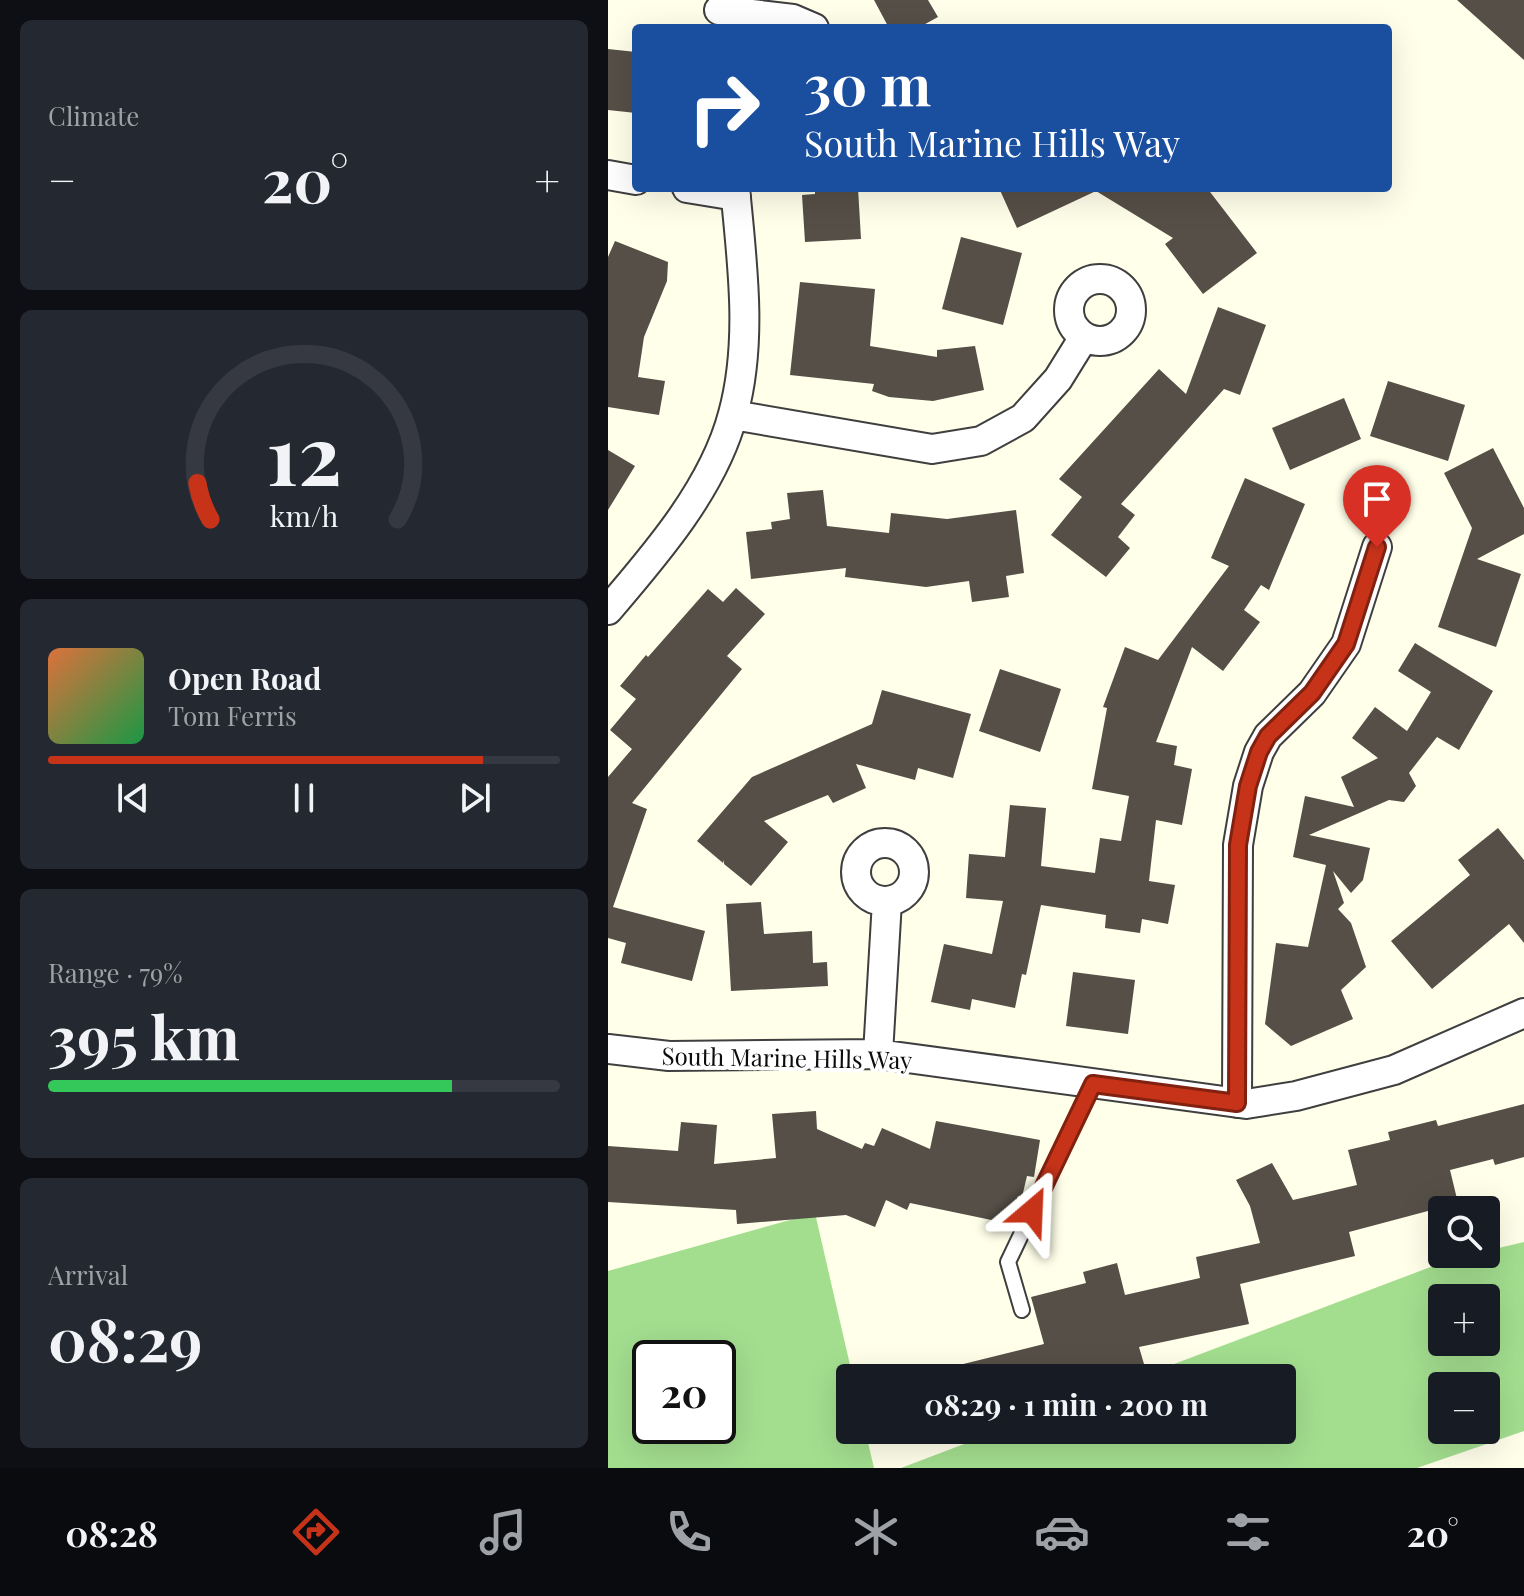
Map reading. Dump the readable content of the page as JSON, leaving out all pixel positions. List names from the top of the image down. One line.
{"streets":{"street":["South Marine Hills Way"]},"page":{"tile":["Climate",["Range · 79%","395 km"],["Arrival","08:29"]],"turn":["30 m","South Marine Hills Way"],"heat":["−","20°","+"],"song":["Open Road","Tom Ferris"],"map_buttons":["+","−"],"limit":"20","trip":"08:29 · 1 min · 200 m","tabs":["08:28","20°"],"gauge":["12","km/h"]}}
